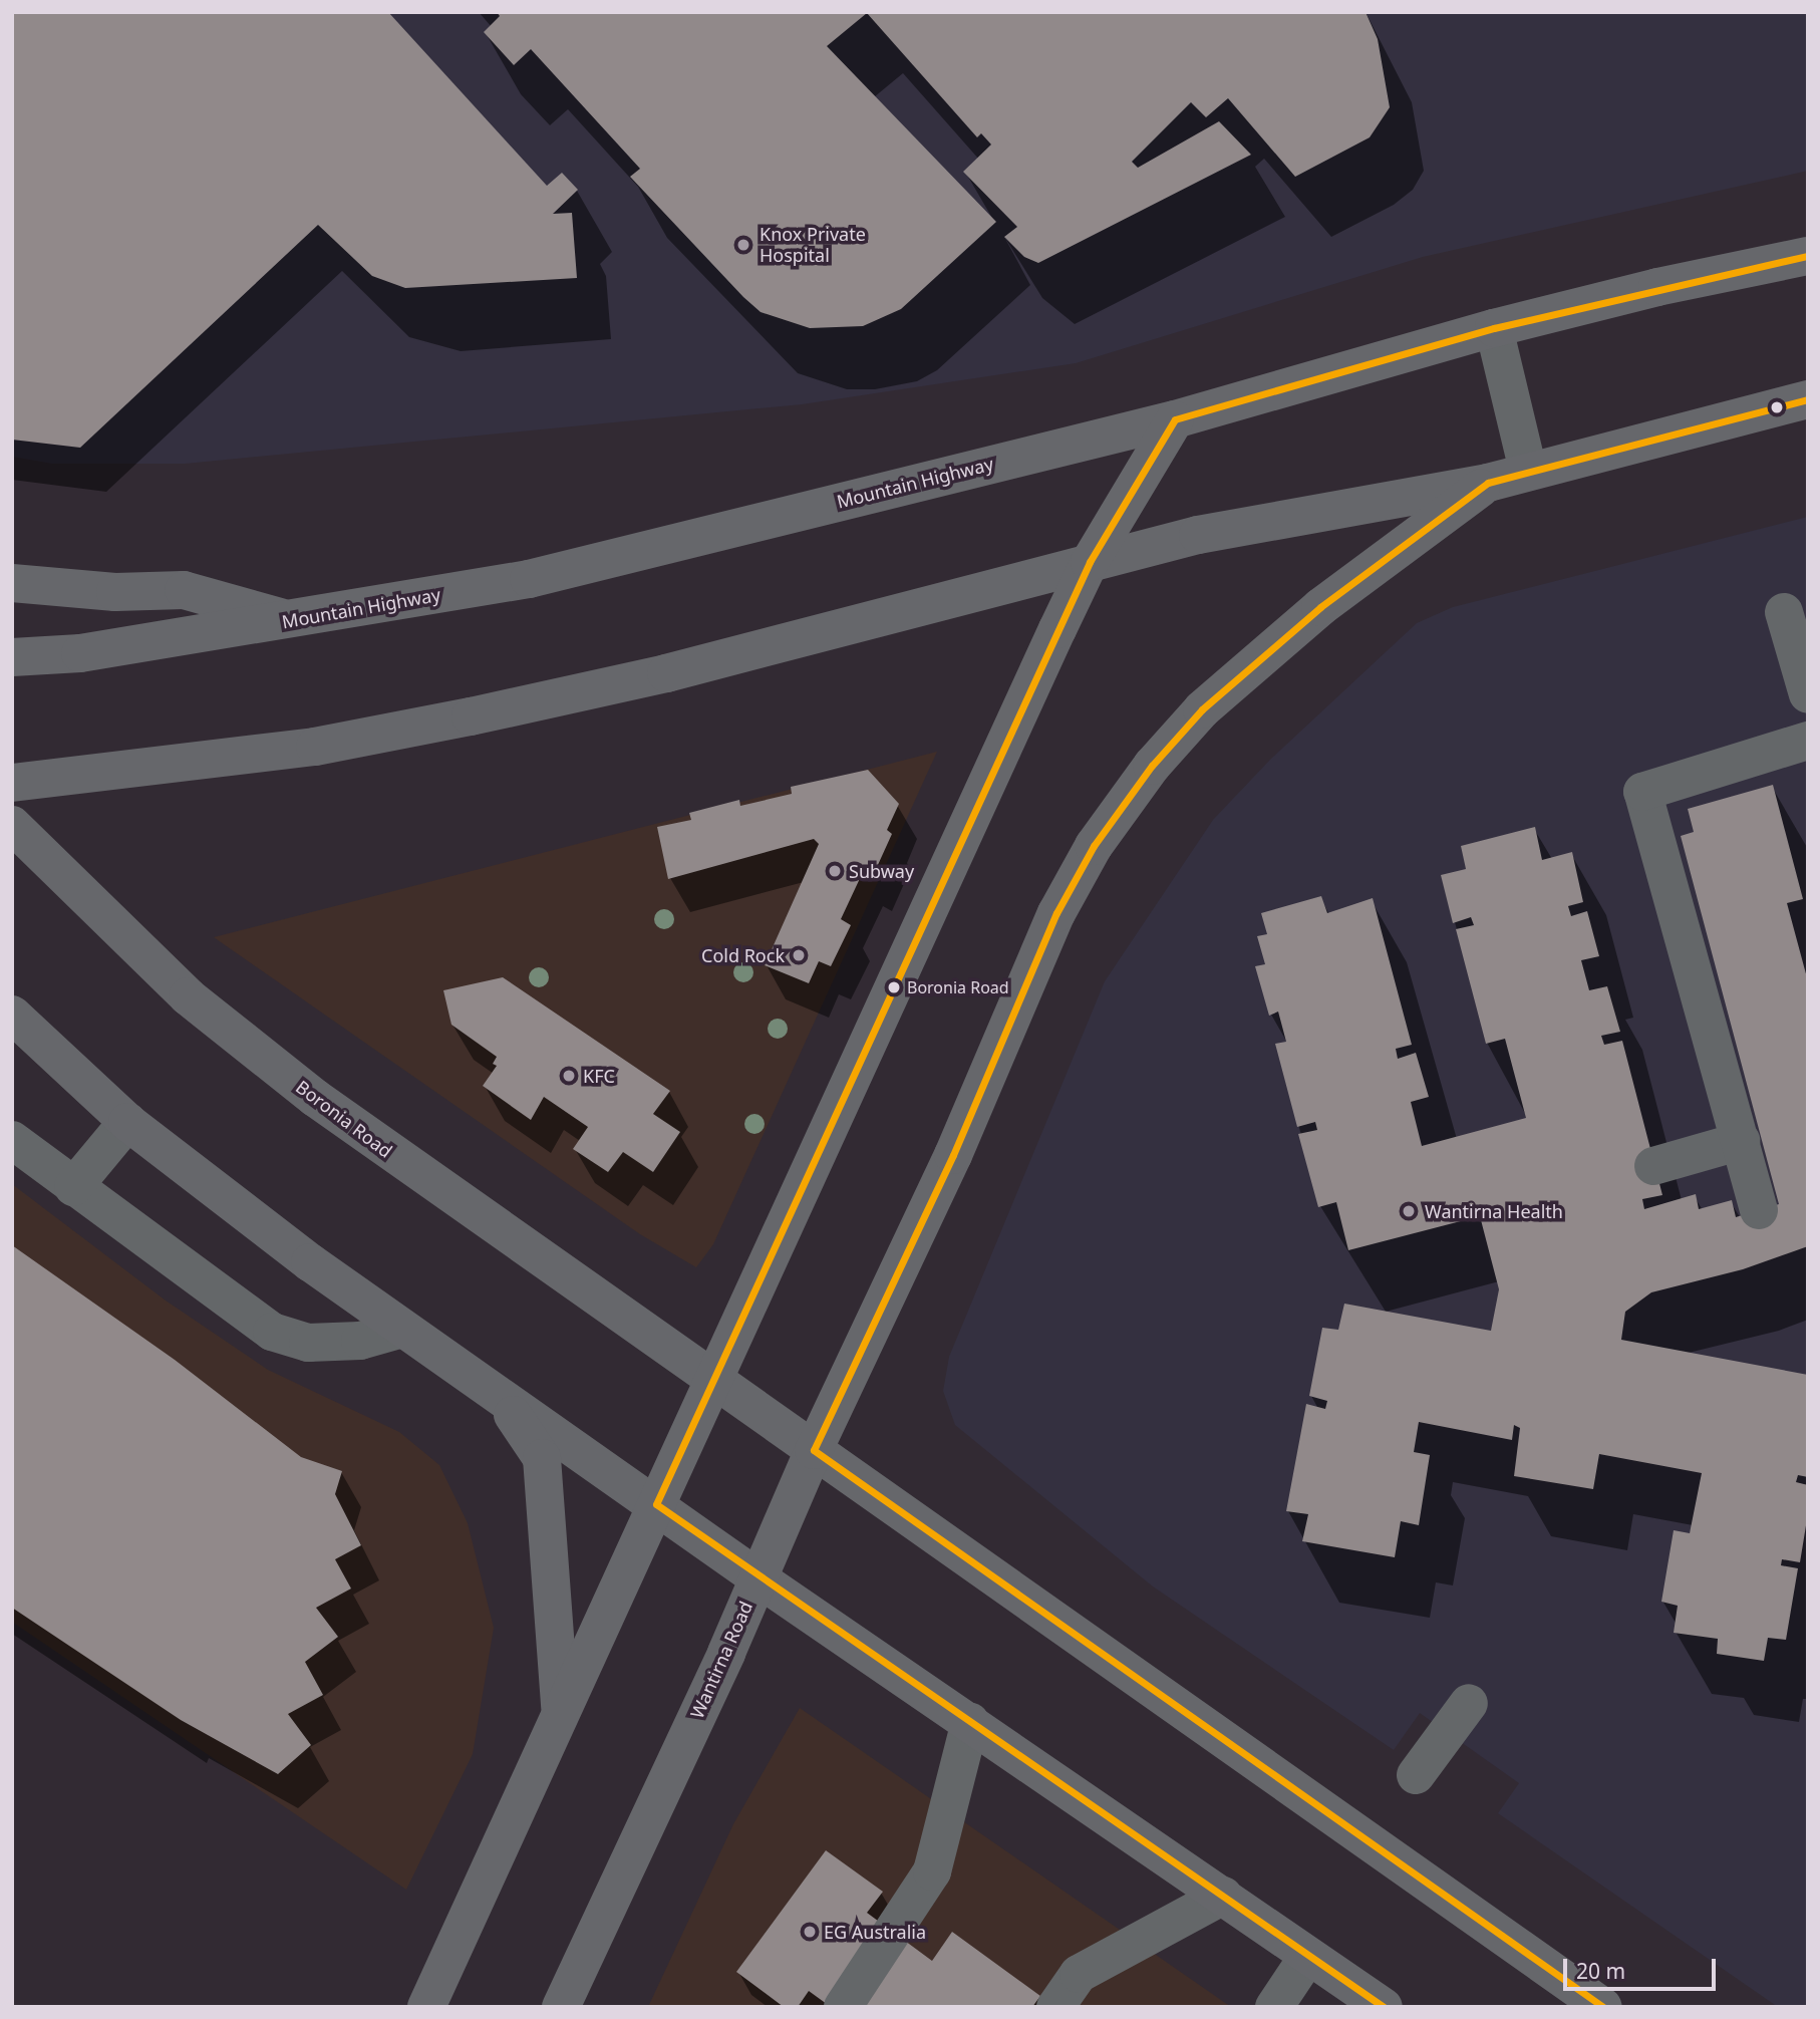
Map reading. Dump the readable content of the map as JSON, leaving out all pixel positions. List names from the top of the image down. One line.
{"streets":{"main road":["Mountain Highway","Boronia Road","Wantirna Road"]},"crossings":[["Boronia Road","Wantirna Road"]],"places":["Knox Private Hospital","Subway","Cold Rock","Boronia Road","KFC","Wantirna Health","EG Australia"],"scale_bar":"20 m"}
